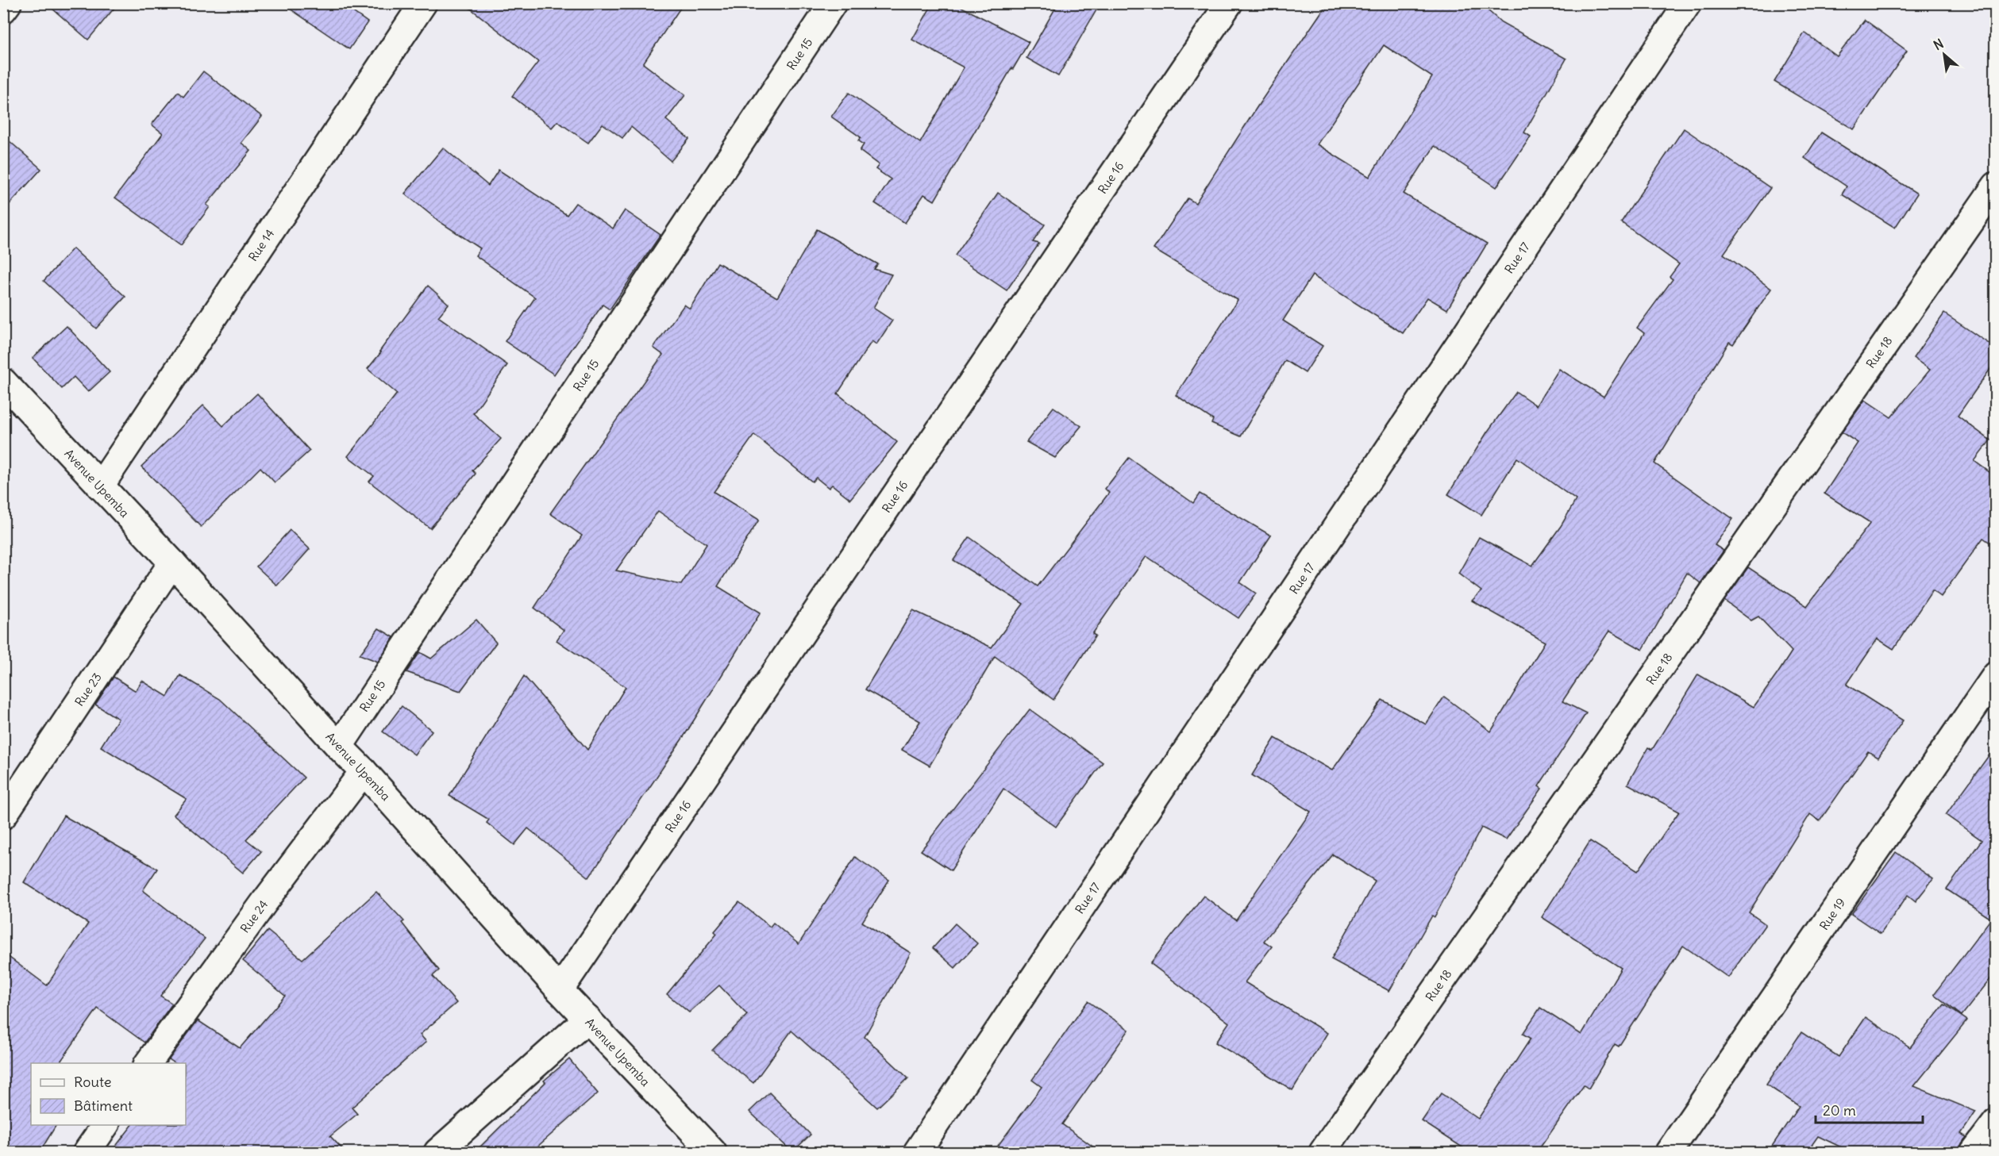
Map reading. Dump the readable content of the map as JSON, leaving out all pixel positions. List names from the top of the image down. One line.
{"streets":{"street":["Rue 15","Rue 16","Rue 14","Rue 17","Rue 18","Avenue Upemba","Rue 23","Rue 19","Rue 24"]},"crossings":[["Rue 15","Avenue Upemba"],["Rue 16","Avenue Upemba"],["Rue 14","Avenue Upemba"],["Avenue Upemba","Rue 23"],["Avenue Upemba","Rue 24"]],"legend":["Route","Bâtiment"],"scale_bar":"20 m","north":"top left"}
